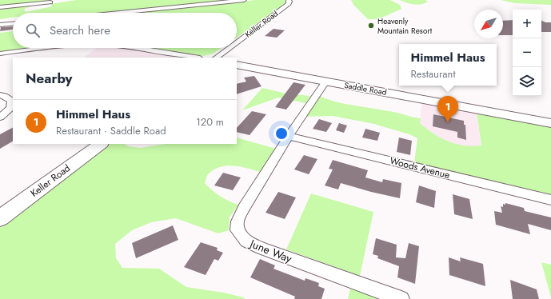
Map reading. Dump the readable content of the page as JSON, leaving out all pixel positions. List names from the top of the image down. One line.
{"streets":{"street":["Keller Road","Saddle Road","Woods Avenue","June Way"]},"crossings":[["Saddle Road","June Way"],["Woods Avenue","June Way"]],"places":["Heavenly Mountain Resort"],"north":"bottom left","page":{"map_buttons":["+","−"],"search":"Search here","popup":["Himmel Haus","Restaurant"],"heading":"Nearby","pins":"1","list":[{"mark":"1","name":"Himmel Haus","note":"Restaurant · Saddle Road","value":"120 m"}]}}
